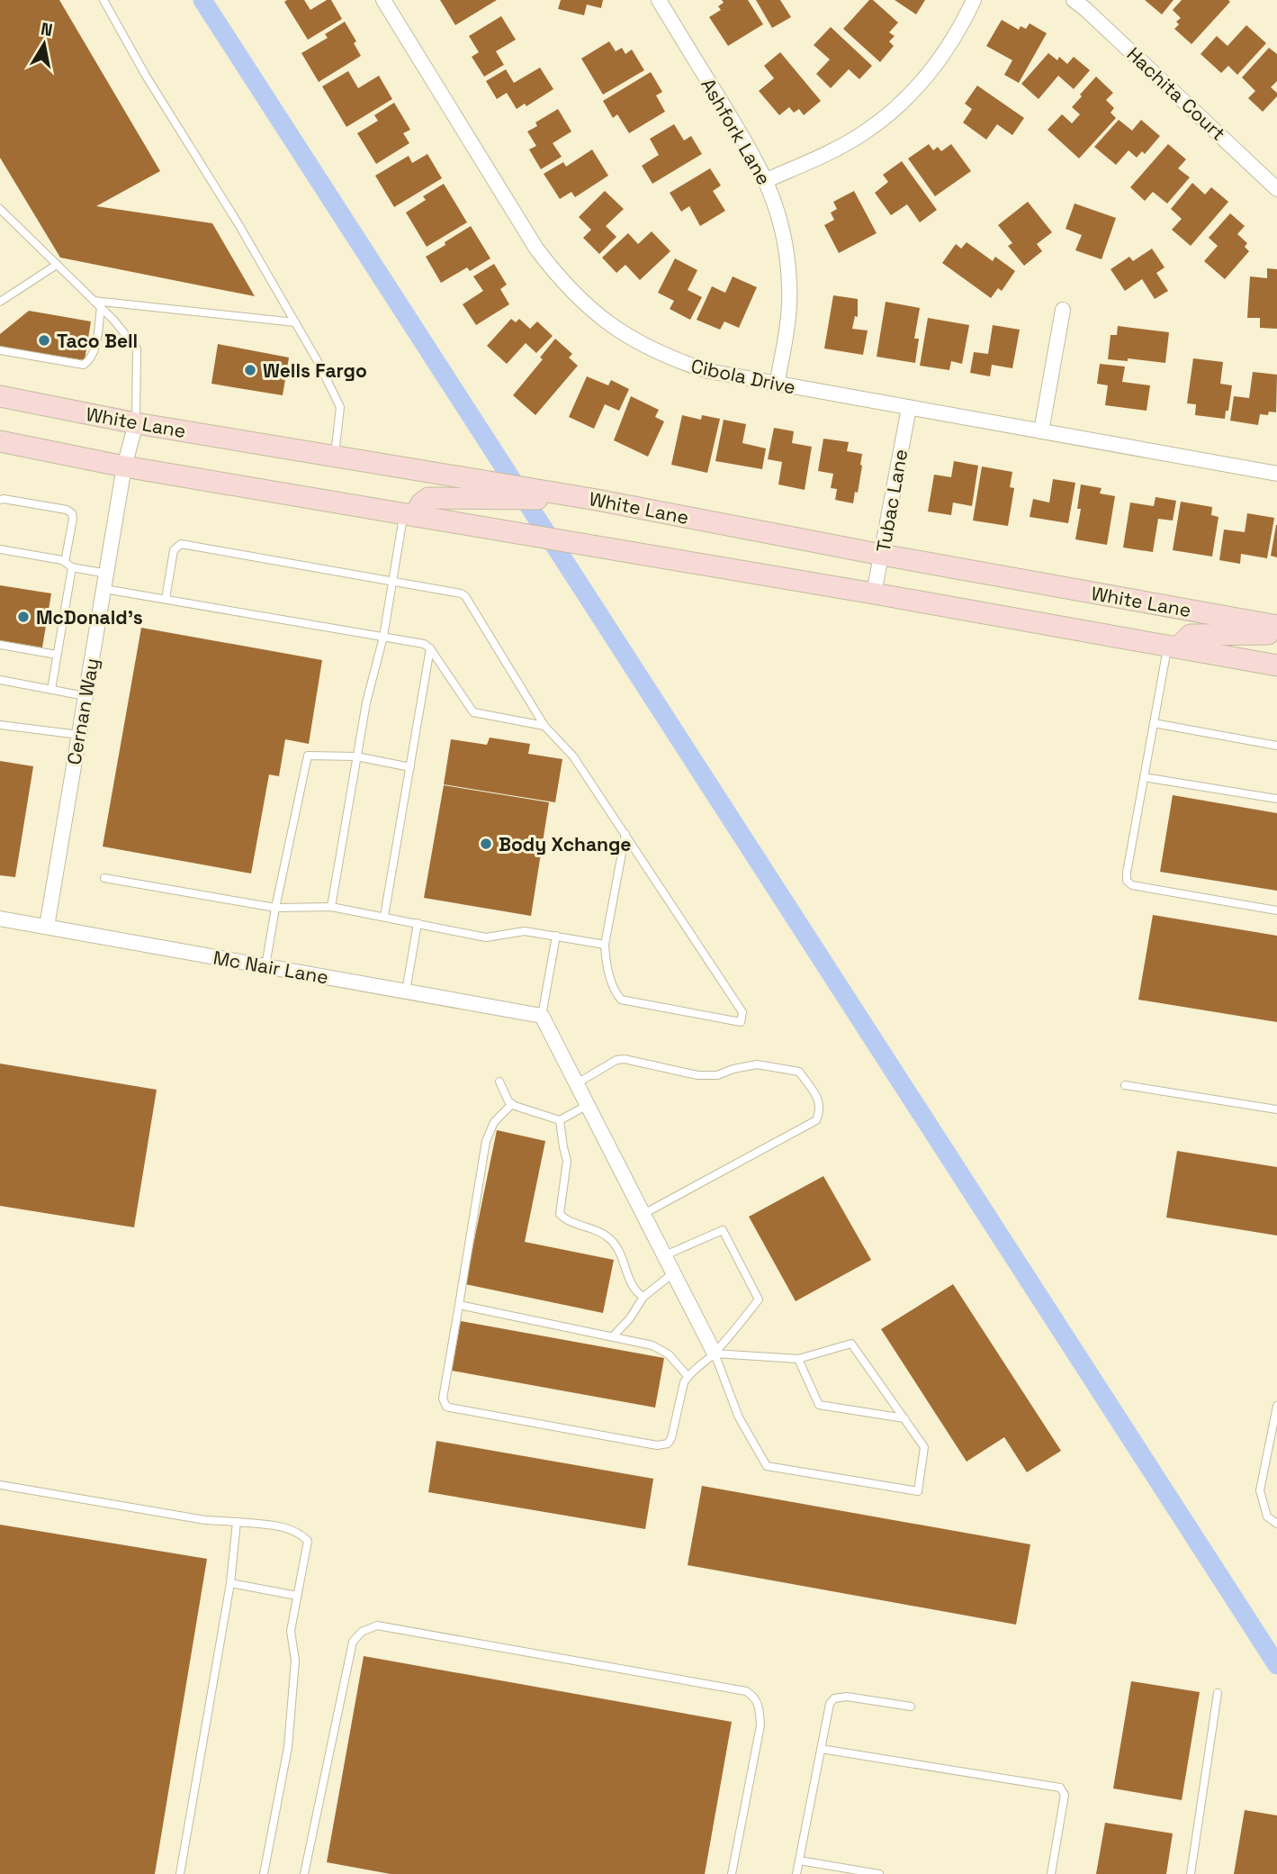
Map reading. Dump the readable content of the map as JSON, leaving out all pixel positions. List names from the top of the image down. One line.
{"streets":{"main road":["White Lane"],"street":["Hachita Court","Ashfork Lane","Cibola Drive","Tubac Lane","Cernan Way","Mc Nair Lane"]},"crossings":[["Ashfork Lane","Cibola Drive"],["Cibola Drive","Tubac Lane"],["White Lane","Tubac Lane"],["White Lane","Cernan Way"],["Cernan Way","Mc Nair Lane"]],"places":["Taco Bell","Wells Fargo","McDonald's","Body Xchange"],"north":"top"}
